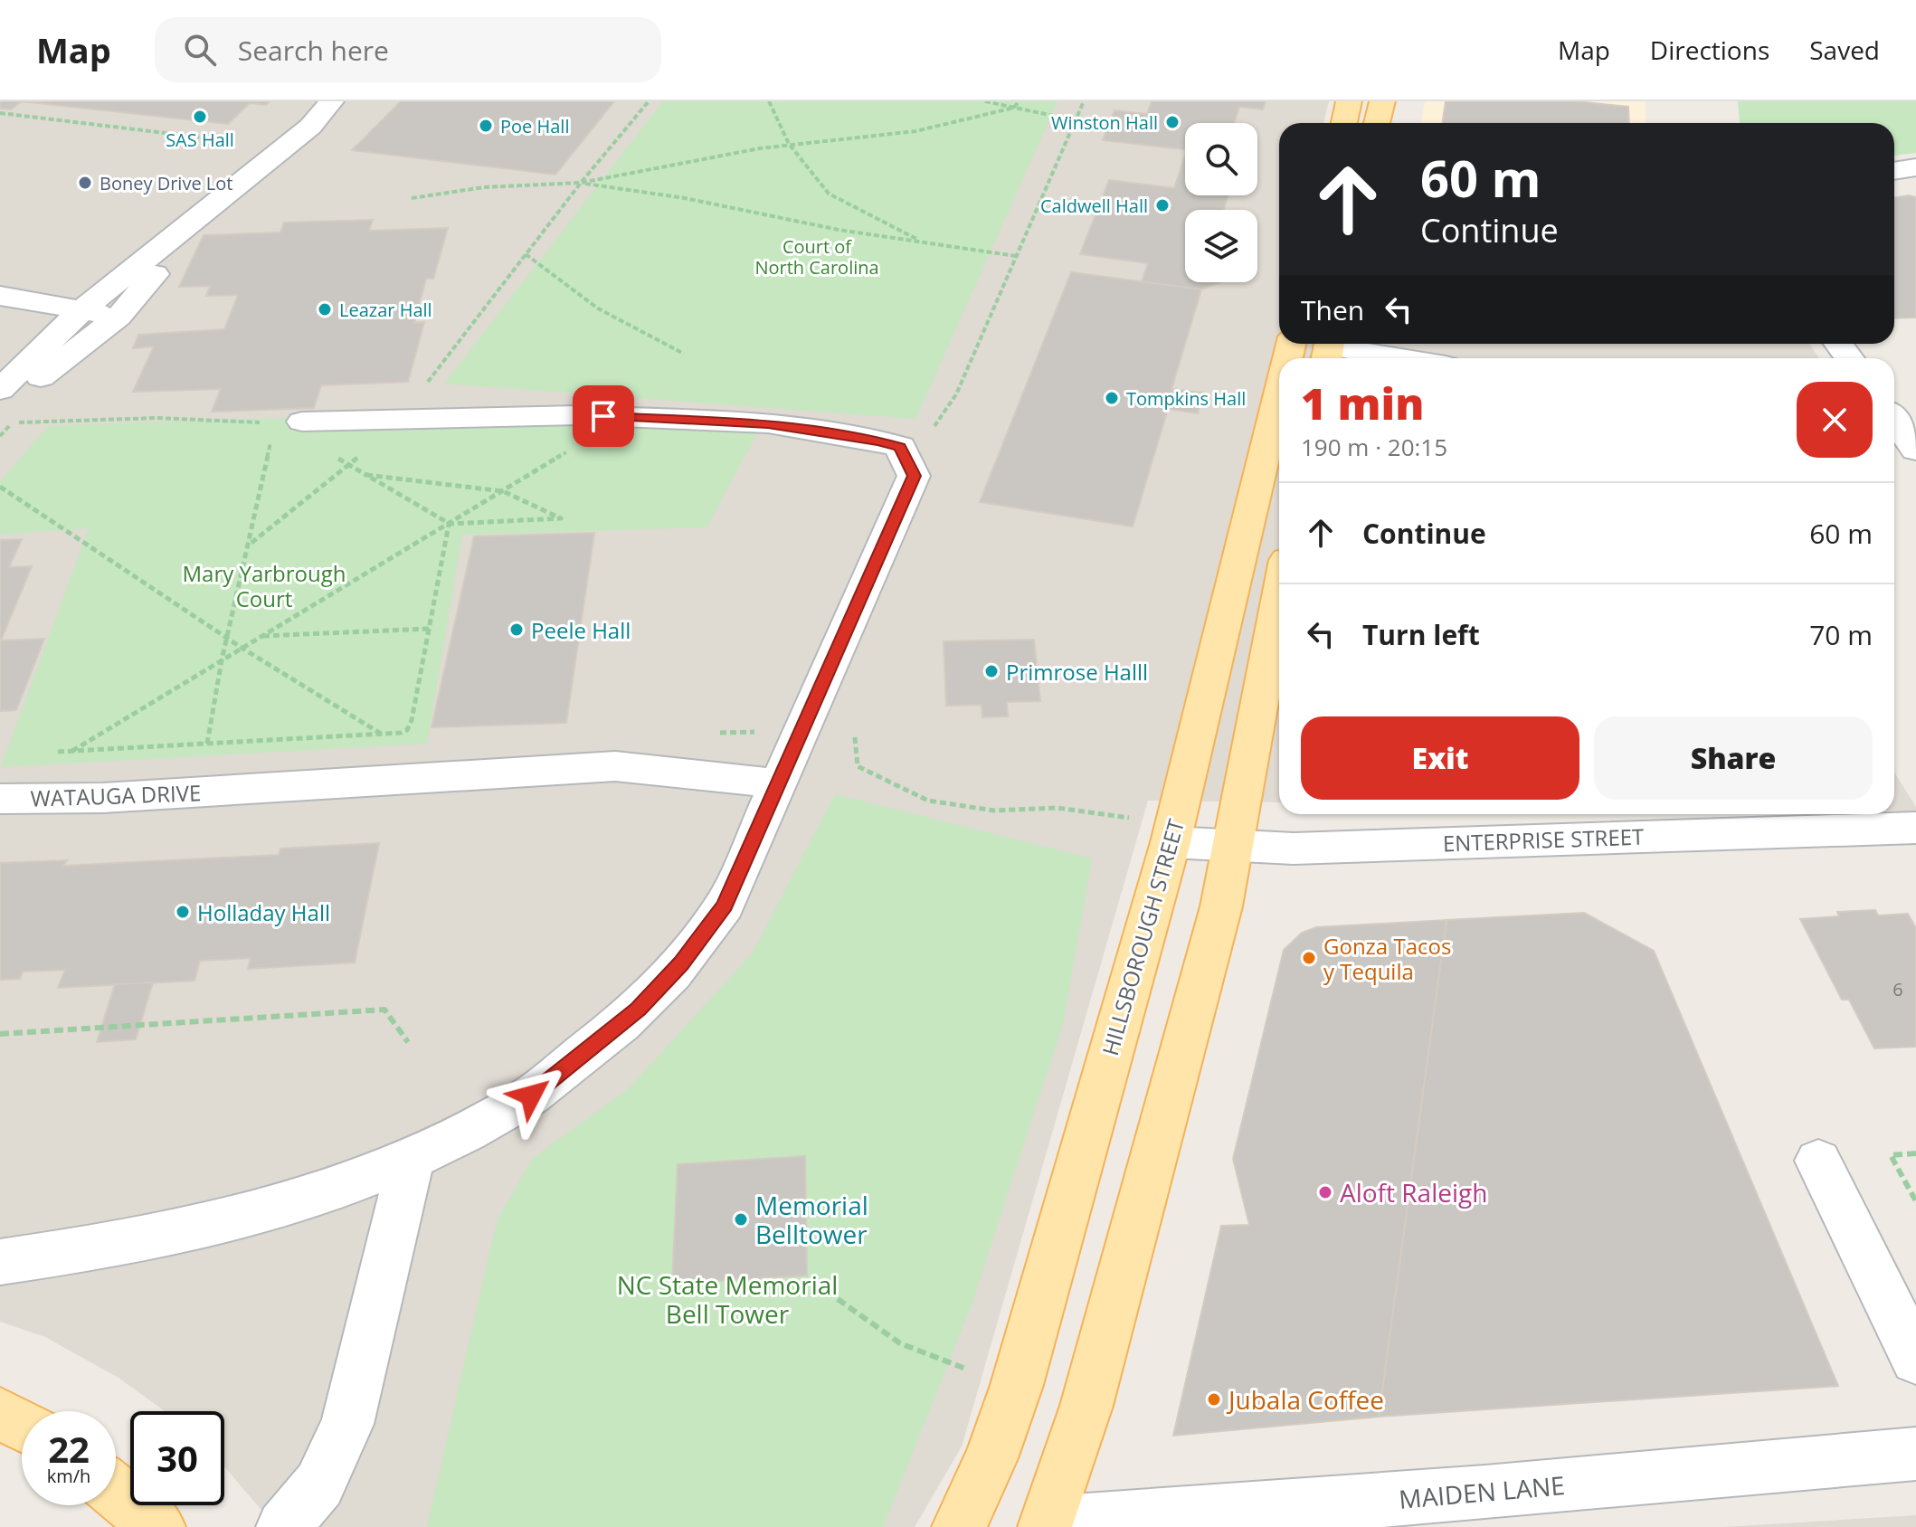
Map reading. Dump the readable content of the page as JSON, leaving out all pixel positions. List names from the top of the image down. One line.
{"streets":{"main road":["HILLSBOROUGH STREET"],"street":["WATAUGA DRIVE","ENTERPRISE STREET","MAIDEN LANE"]},"crossings":[["ENTERPRISE STREET","HILLSBOROUGH STREET"]],"parks":["Court of North Carolina","Mary Yarbrough Court","NC State Memorial Bell Tower"],"places":["SAS Hall","Winston Hall","Poe Hall","Boney Drive Lot","Caldwell Hall","Leazar Hall","Tompkins Hall","Peele Hall","Primrose Halll","Holladay Hall","Gonza Tacos y Tequila","Aloft Raleigh","Memorial Belltower","Jubala Coffee"],"house_numbers":["6"],"page":{"header":"Map","search":"Search here","nav":["Map","Directions","Saved"],"turn":["60 m","Continue"],"then":"Then","heading":["1 min","190 m · 20:15"],"list":[{"name":"Continue","value":"60 m"},{"name":"Turn left","value":"70 m"}],"buttons":["Exit","Share"],"speed":"22 km/h","limit":"30"}}
